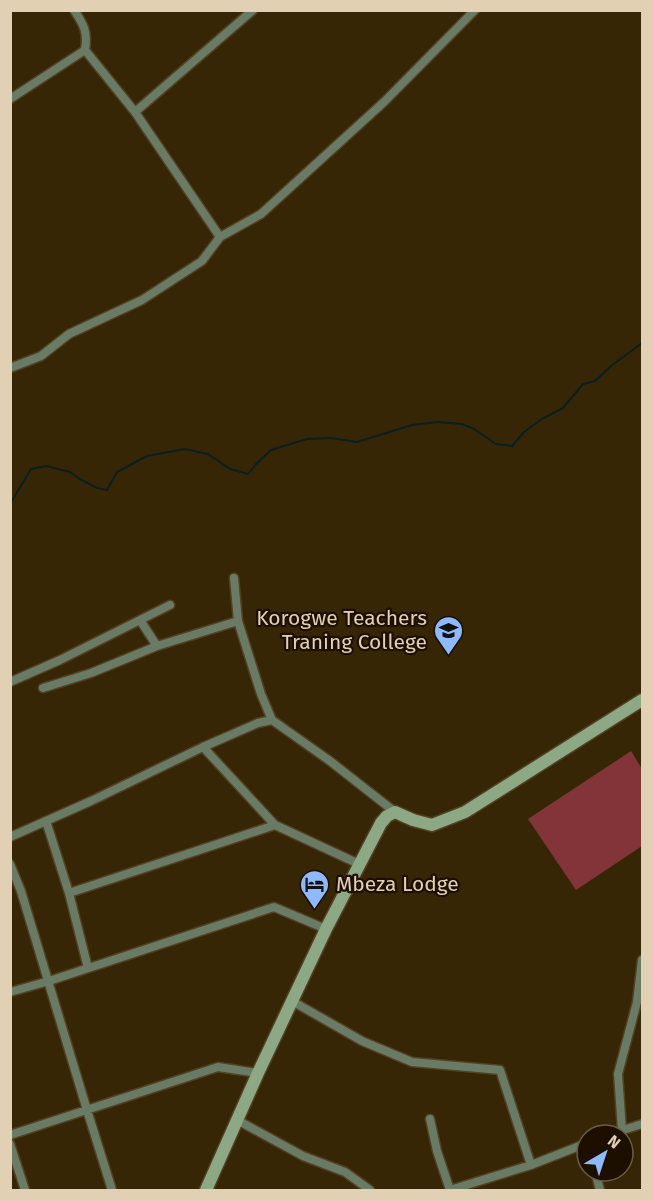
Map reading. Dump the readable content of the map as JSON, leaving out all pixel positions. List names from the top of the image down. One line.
{"places":{"school or university":["Korogwe Teachers Traning College"],"hotel":["Mbeza Lodge"]},"north":"top right"}
